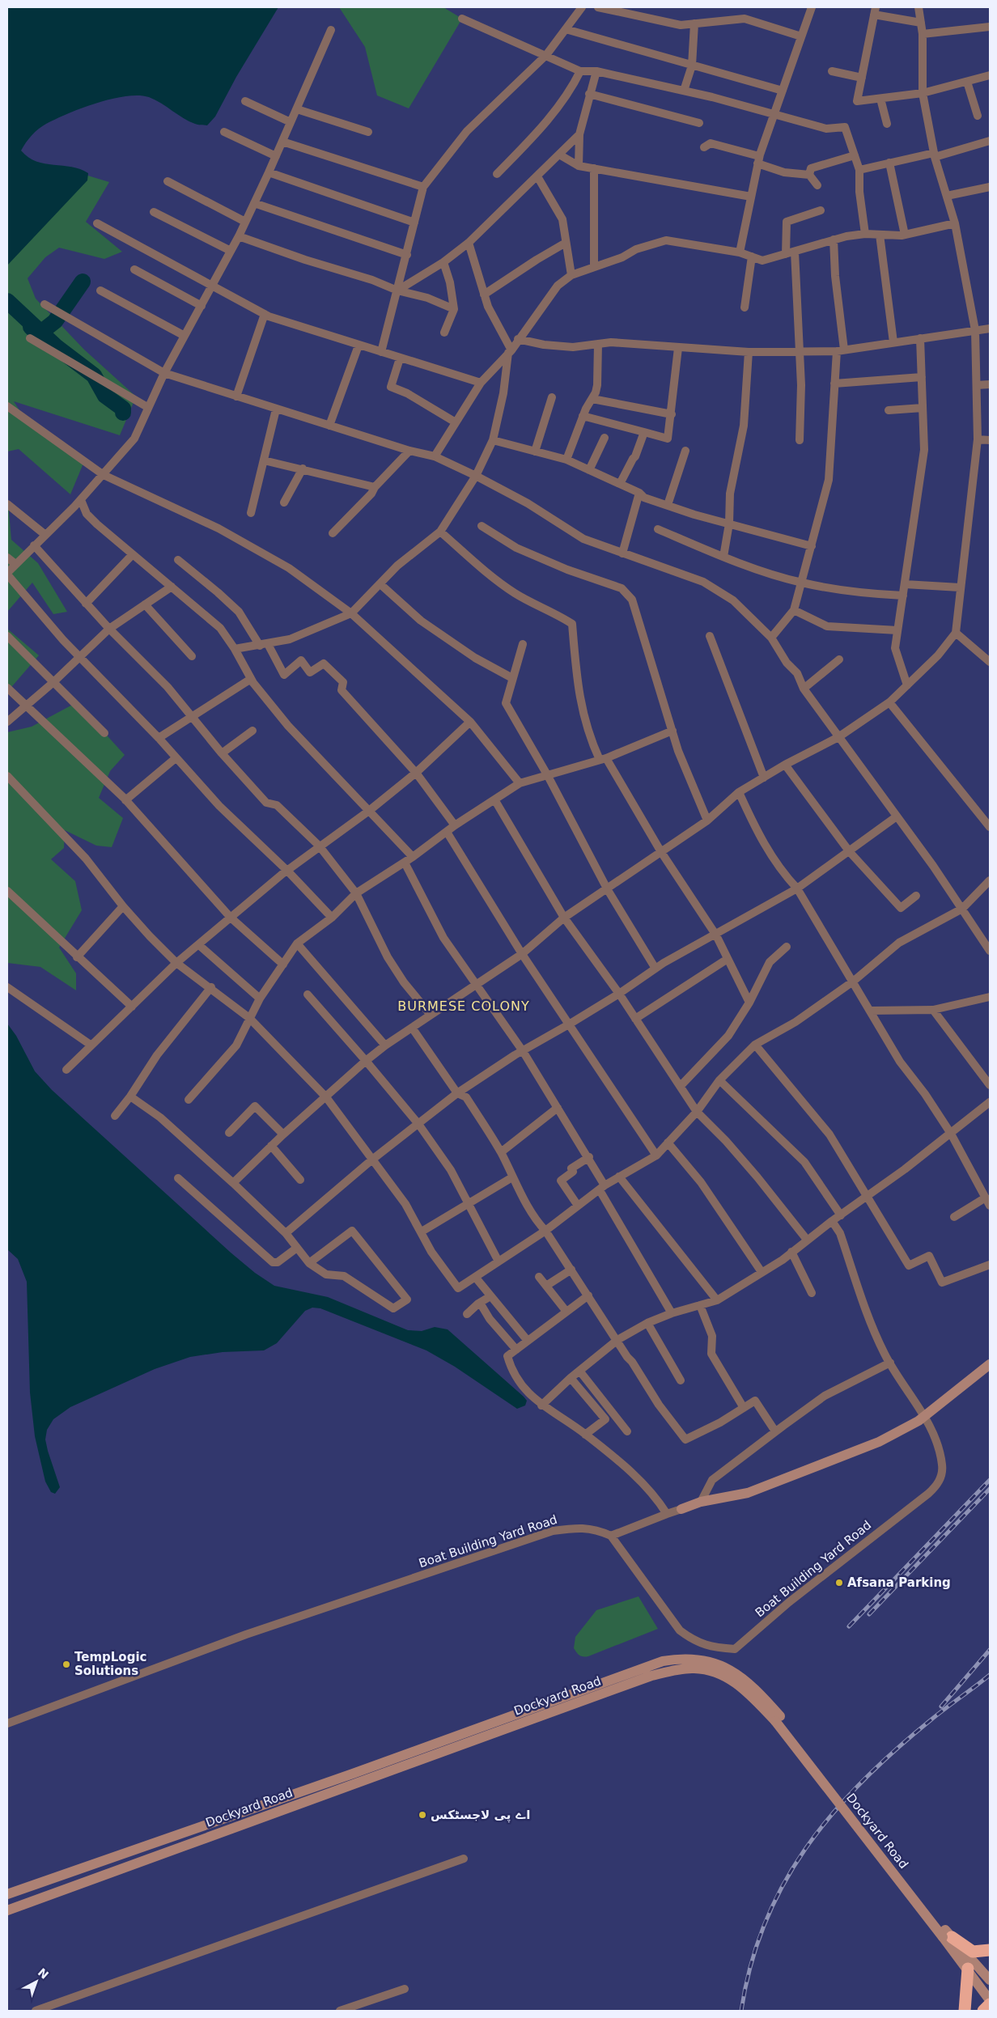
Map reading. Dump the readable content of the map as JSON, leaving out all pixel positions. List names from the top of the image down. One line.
{"streets":{"street":["Boat Building Yard Road","Dockyard Road"]},"districts":["BURMESE COLONY"],"places":["Afsana Parking","TempLogic Solutions","اے پی لاجسٹکس"],"north":"top right"}
